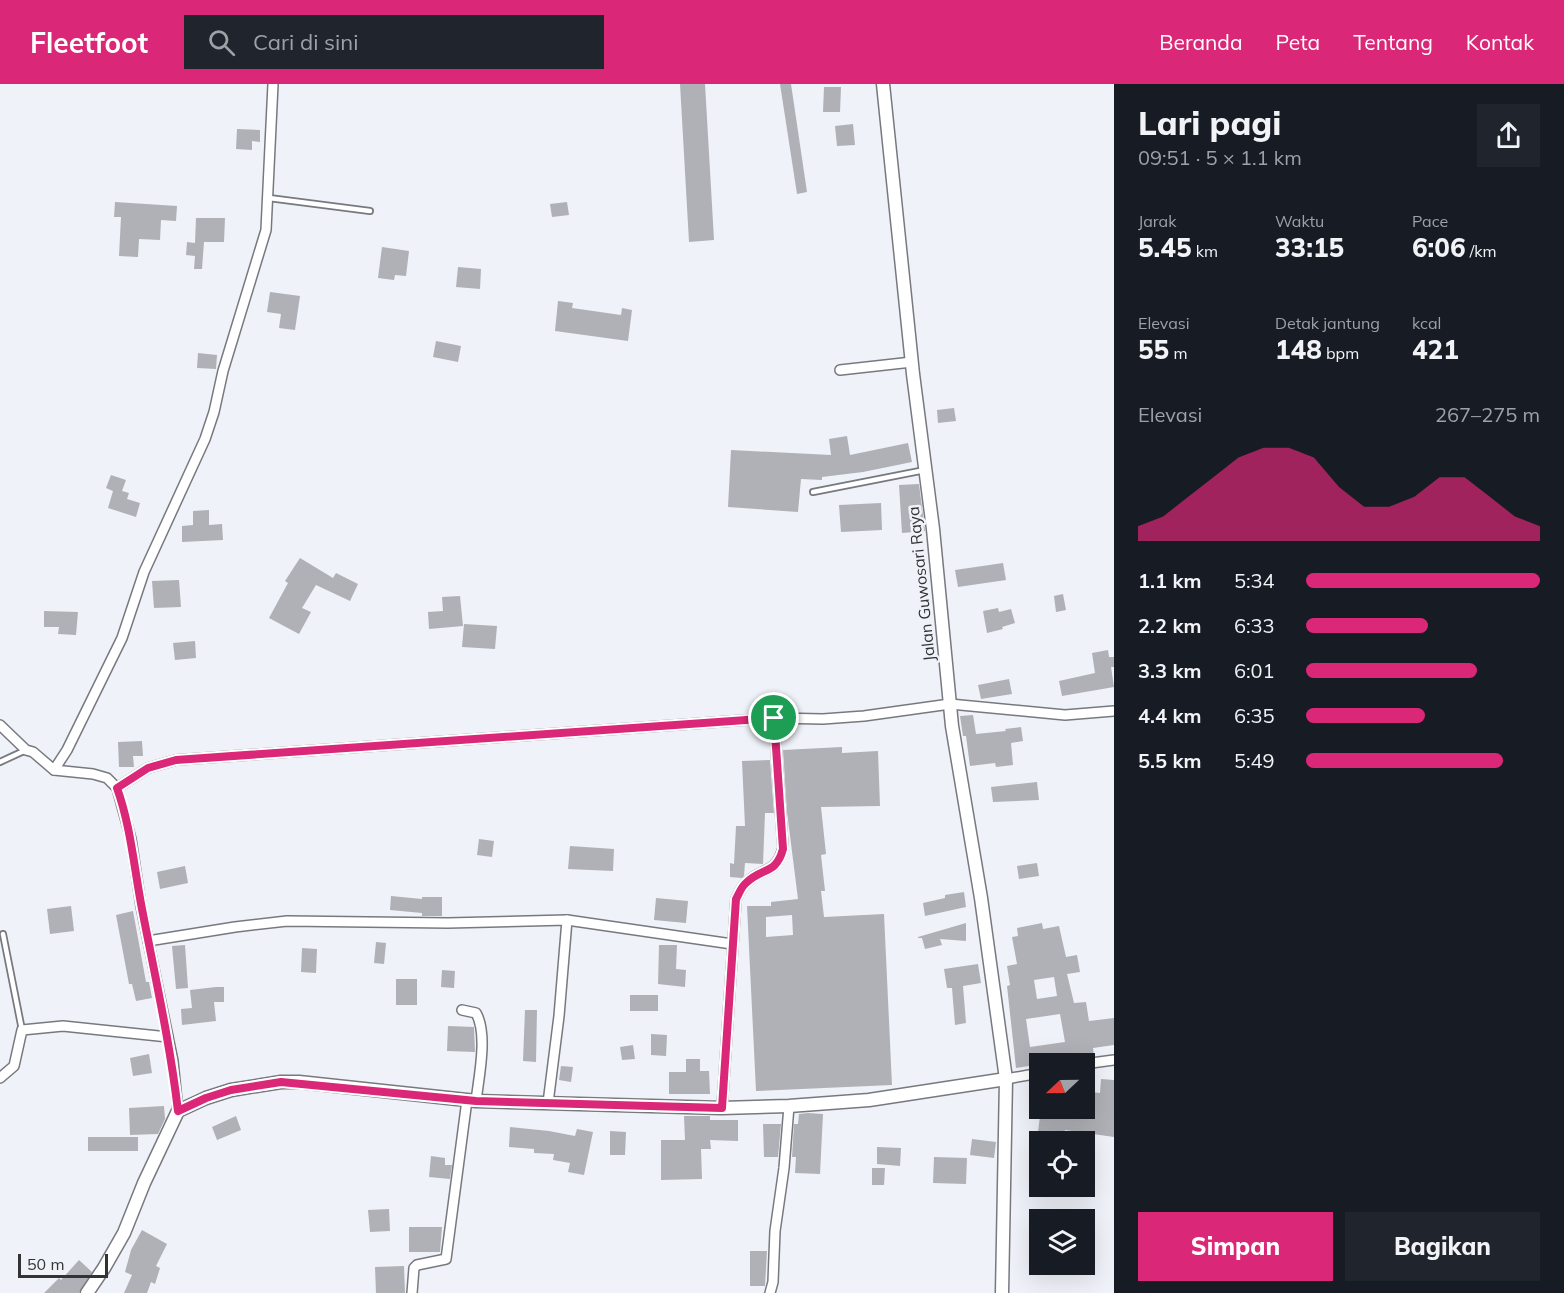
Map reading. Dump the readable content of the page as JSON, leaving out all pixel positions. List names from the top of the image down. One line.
{"streets":{"street":["Jalan Guwosari Raya"]},"scale_bar":"50 m","north":"left","page":{"header":"Fleetfoot","search":"Cari di sini","nav":["Beranda","Peta","Tentang","Kontak"],"heading":["Lari pagi","09:51 · 5 × 1.1 km"],"stats":[["Jarak","5.45 km"],["Waktu","33:15"],["Pace","6:06 /km"],["Elevasi","55 m"],["Detak jantung","148 bpm"],["kcal","421"]],"chart":["Elevasi","267–275 m"],"list":[{"name":"1.1 km","note":"5:34"},{"name":"2.2 km","note":"6:33"},{"name":"3.3 km","note":"6:01"},{"name":"4.4 km","note":"6:35"},{"name":"5.5 km","note":"5:49"}],"buttons":["Simpan","Bagikan"],"scale":"50 m"}}
